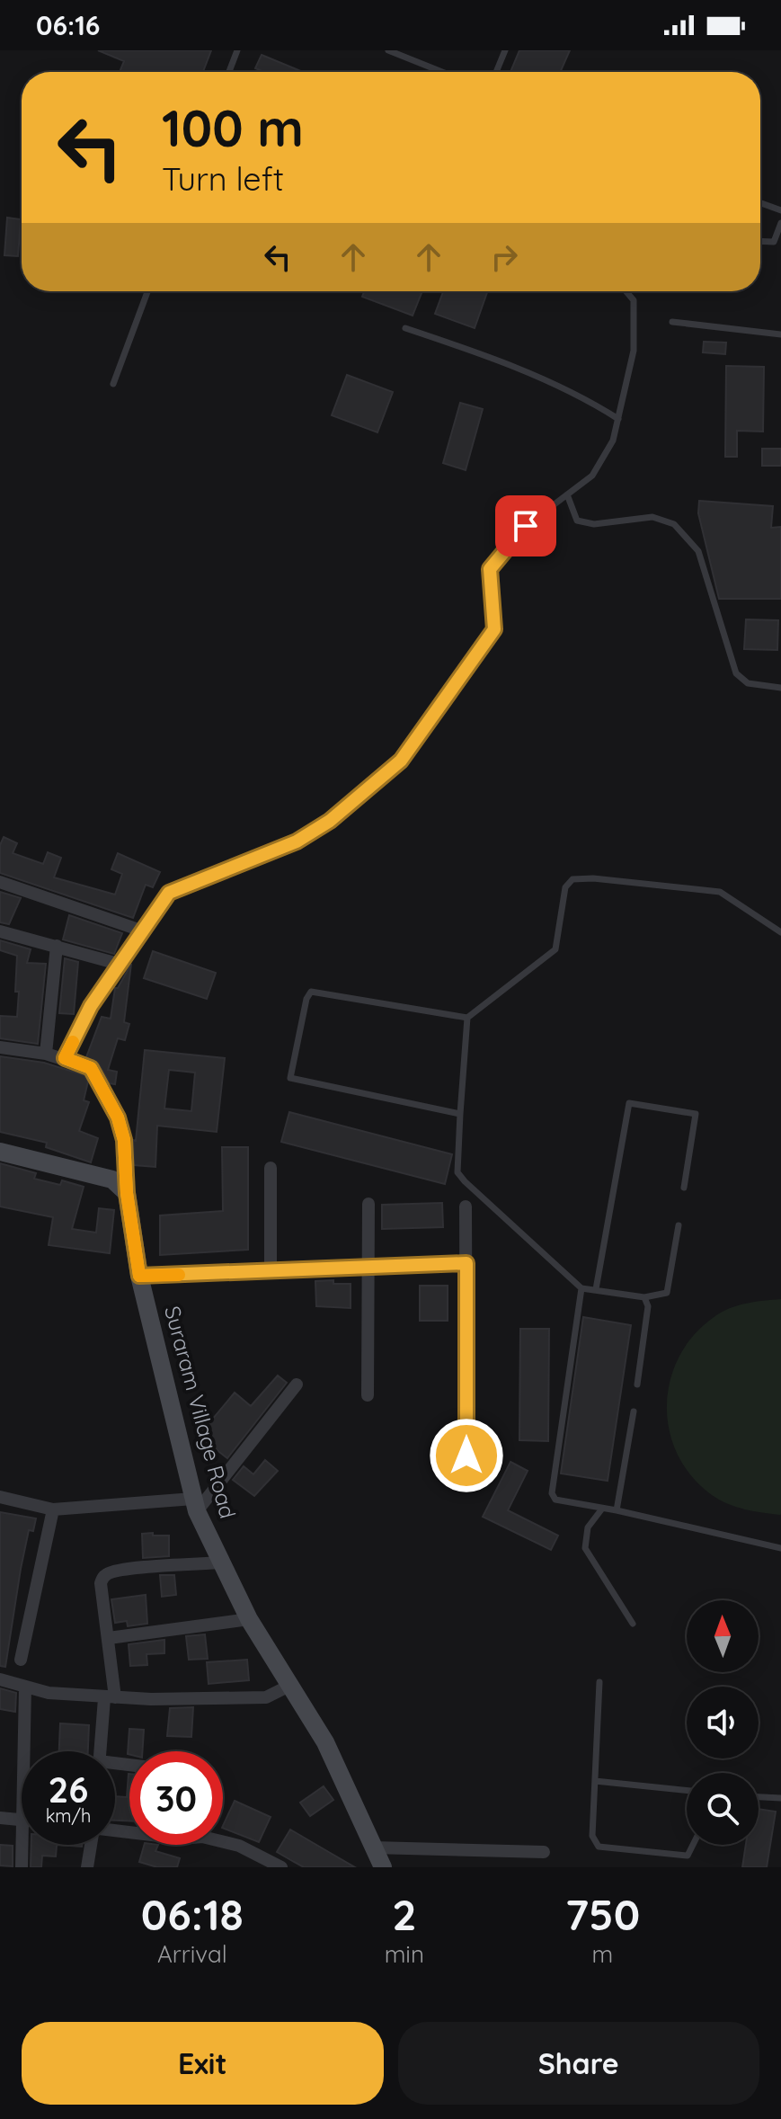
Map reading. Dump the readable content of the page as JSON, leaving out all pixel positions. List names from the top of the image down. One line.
{"streets":{"main road":["Suraram Village Road"]},"north":"top","page":{"status":"06:16","turn":["100 m","Turn left"],"speed":"26 km/h","limit":"30","eta":["06:18","Arrival","2","min","750","m"],"buttons":["Exit","Share"]}}
